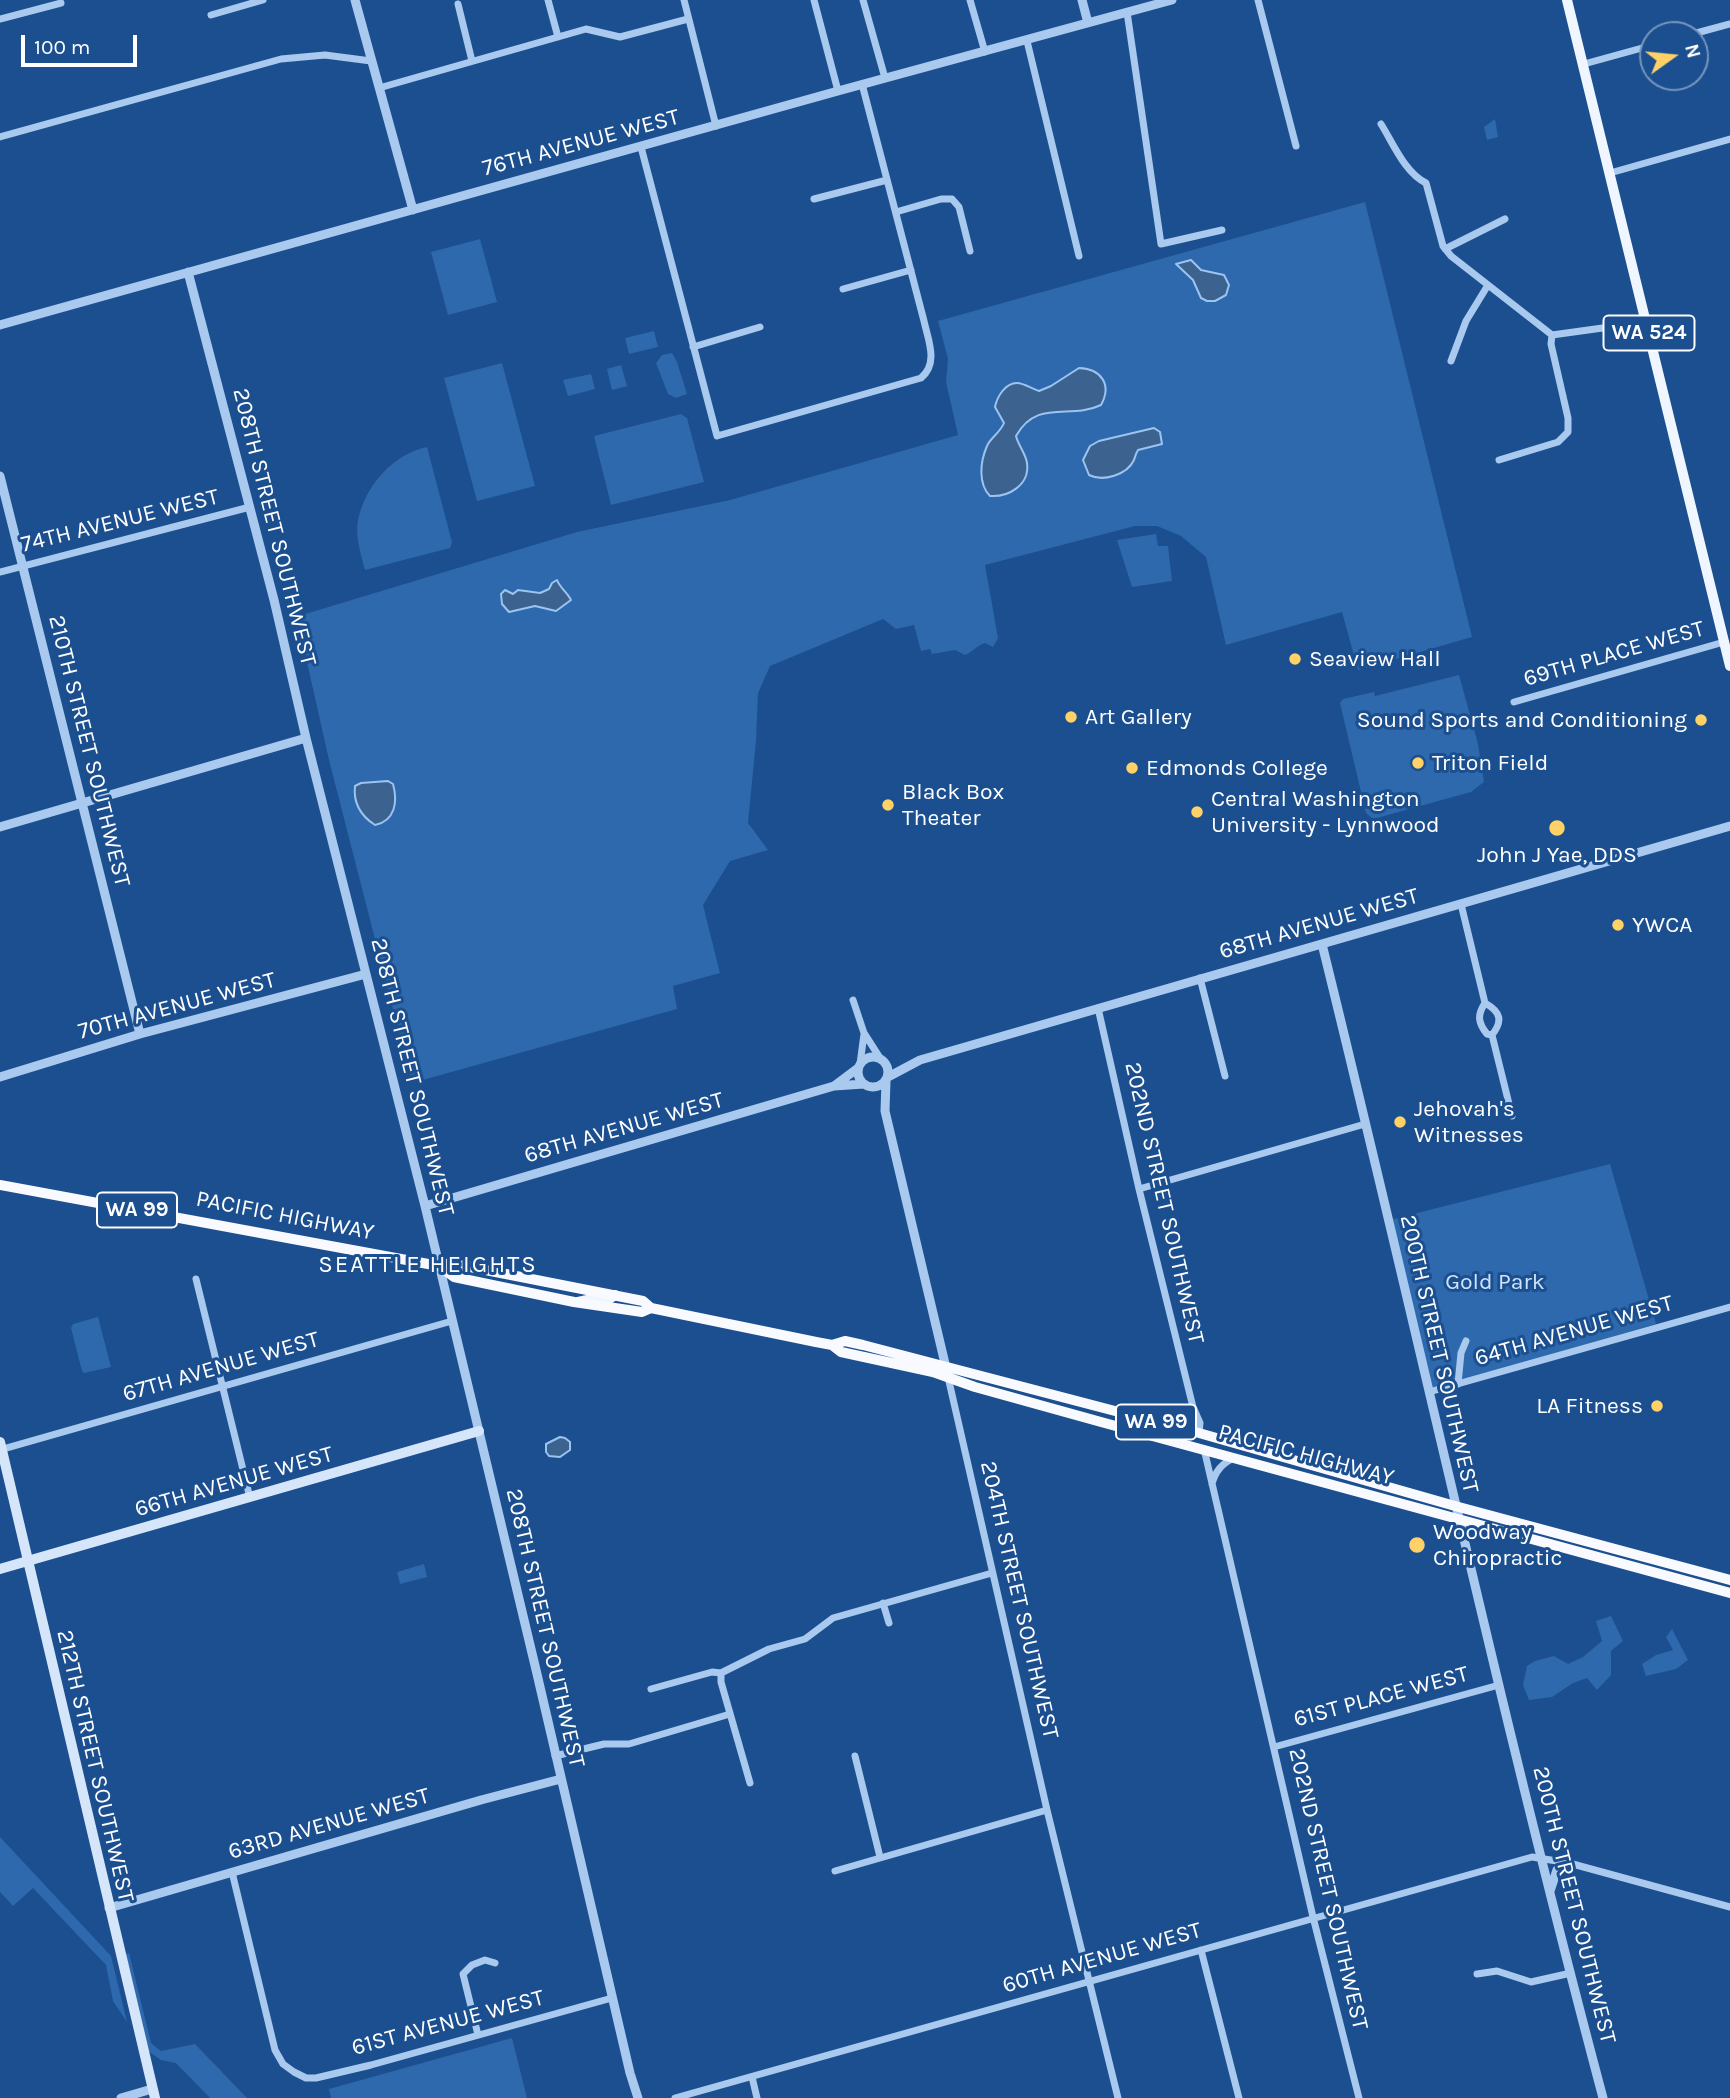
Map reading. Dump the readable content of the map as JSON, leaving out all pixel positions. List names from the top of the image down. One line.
{"streets":{"highway":["WA 99","PACIFIC HIGHWAY"],"main road":["WA 524","66TH AVENUE WEST","212TH STREET SOUTHWEST"],"street":["76TH AVENUE WEST","74TH AVENUE WEST","208TH STREET SOUTHWEST","69TH PLACE WEST","210TH STREET SOUTHWEST","68TH AVENUE WEST","70TH AVENUE WEST","202ND STREET SOUTHWEST","64TH AVENUE WEST","200TH STREET SOUTHWEST","67TH AVENUE WEST","204TH STREET SOUTHWEST","61ST PLACE WEST","63RD AVENUE WEST","60TH AVENUE WEST","61ST AVENUE WEST"]},"crossings":[["76TH AVENUE WEST","208TH STREET SOUTHWEST"],["WA 524","69TH PLACE WEST"],["74TH AVENUE WEST","208TH STREET SOUTHWEST"],["74TH AVENUE WEST","210TH STREET SOUTHWEST"],["208TH STREET SOUTHWEST","68TH AVENUE WEST"],["208TH STREET SOUTHWEST","70TH AVENUE WEST"],["208TH STREET SOUTHWEST","PACIFIC HIGHWAY"],["208TH STREET SOUTHWEST","67TH AVENUE WEST"],["208TH STREET SOUTHWEST","66TH AVENUE WEST"],["208TH STREET SOUTHWEST","63RD AVENUE WEST"],["208TH STREET SOUTHWEST","61ST AVENUE WEST"],["210TH STREET SOUTHWEST","70TH AVENUE WEST"],["68TH AVENUE WEST","202ND STREET SOUTHWEST"],["68TH AVENUE WEST","200TH STREET SOUTHWEST"],["68TH AVENUE WEST","204TH STREET SOUTHWEST"],["202ND STREET SOUTHWEST","PACIFIC HIGHWAY"],["202ND STREET SOUTHWEST","61ST PLACE WEST"],["202ND STREET SOUTHWEST","60TH AVENUE WEST"],["PACIFIC HIGHWAY","200TH STREET SOUTHWEST"],["PACIFIC HIGHWAY","204TH STREET SOUTHWEST"],["64TH AVENUE WEST","200TH STREET SOUTHWEST"],["200TH STREET SOUTHWEST","61ST PLACE WEST"],["200TH STREET SOUTHWEST","60TH AVENUE WEST"],["67TH AVENUE WEST","212TH STREET SOUTHWEST"],["66TH AVENUE WEST","212TH STREET SOUTHWEST"],["204TH STREET SOUTHWEST","60TH AVENUE WEST"],["212TH STREET SOUTHWEST","63RD AVENUE WEST"],["63RD AVENUE WEST","61ST AVENUE WEST"]],"districts":["SEATTLE HEIGHTS"],"parks":["Gold Park"],"places":["Seaview Hall","Art Gallery","Sound Sports and Conditioning","Triton Field","Edmonds College","Black Box Theater","Central Washington University - Lynnwood","John J Yae, DDS","YWCA","Jehovah's Witnesses","LA Fitness","Woodway Chiropractic"],"scale_bar":"100 m","north":"right"}
